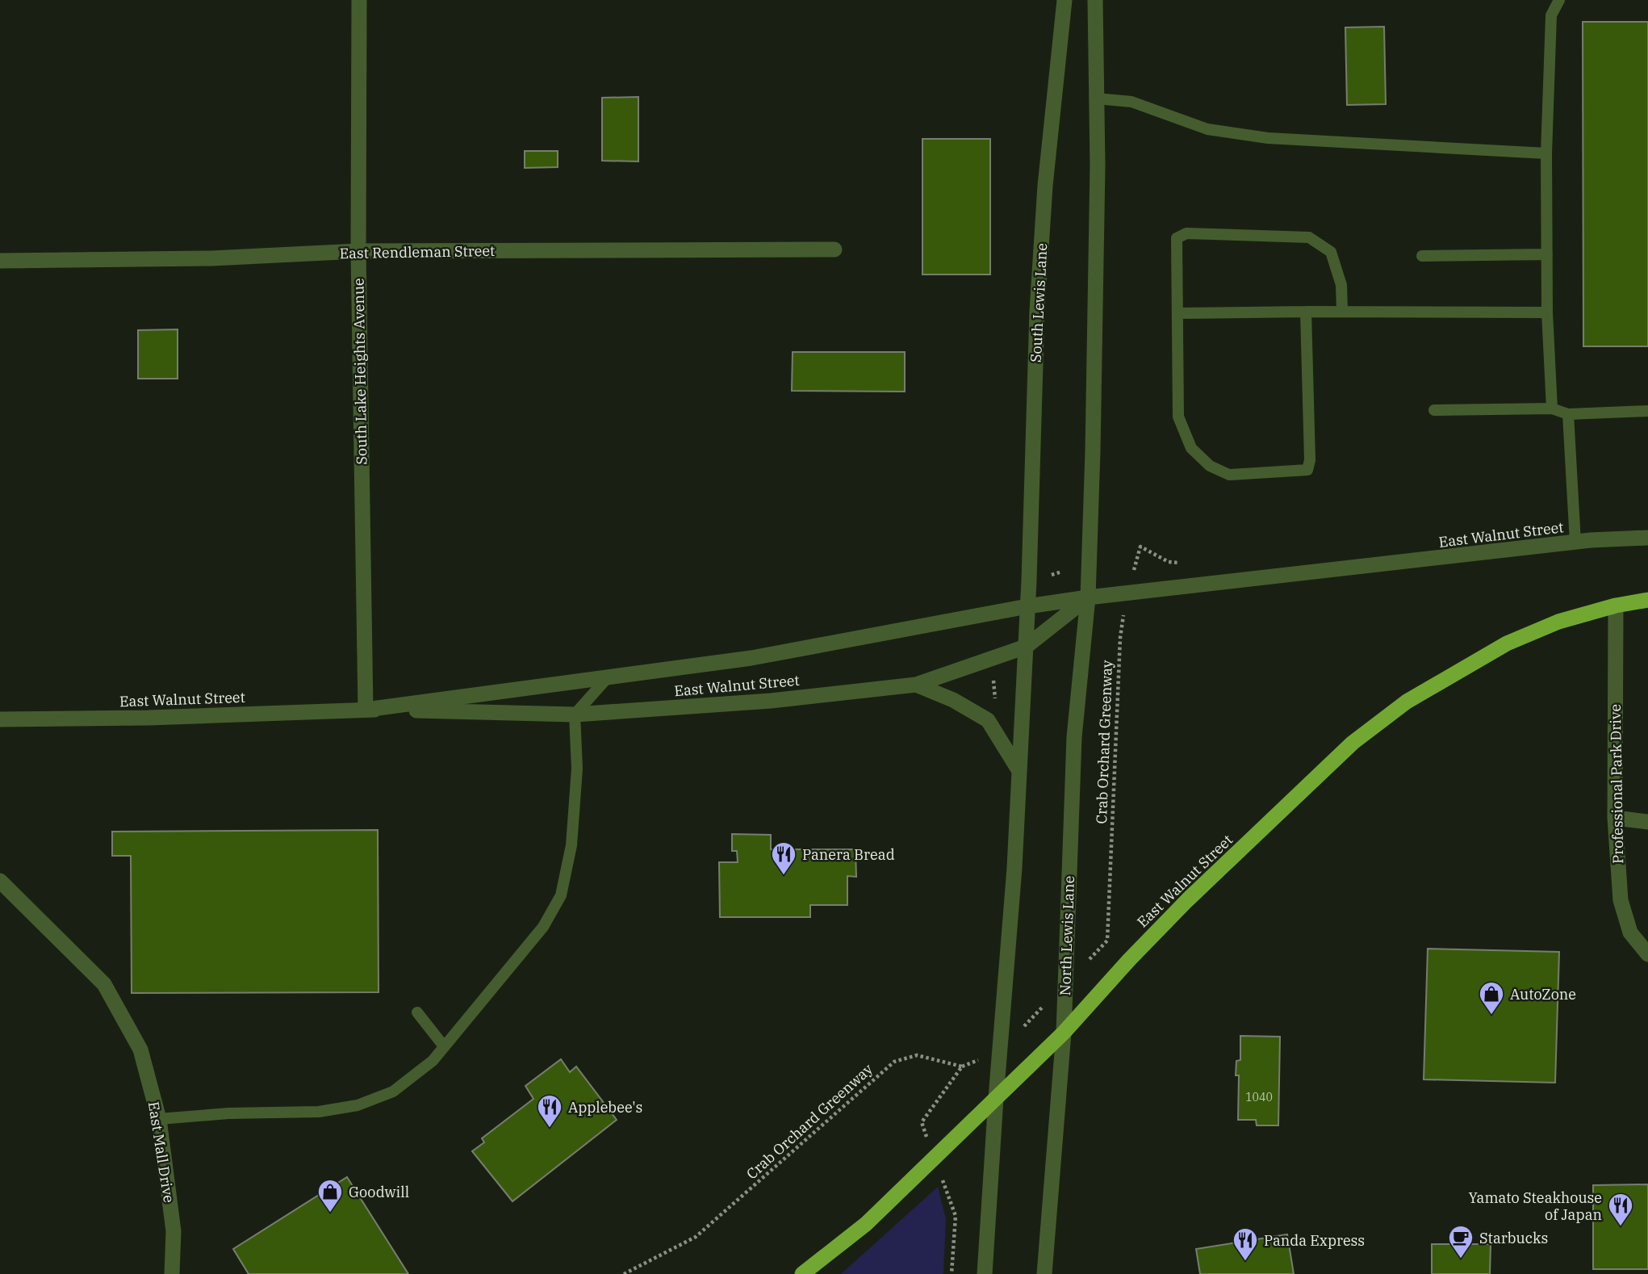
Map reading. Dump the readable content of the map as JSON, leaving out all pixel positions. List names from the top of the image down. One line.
{"streets":{"highway":["East Walnut Street"],"street":["East Rendleman Street","South Lewis Lane","South Lake Heights Avenue","Professional Park Drive","North Lewis Lane","East Mall Drive"],"path":["Crab Orchard Greenway"]},"crossings":[["East Rendleman Street","South Lake Heights Avenue"],["South Lewis Lane","East Walnut Street"],["South Lake Heights Avenue","East Walnut Street"],["East Walnut Street","Crab Orchard Greenway"],["East Walnut Street","Professional Park Drive"],["East Walnut Street","North Lewis Lane"],["Crab Orchard Greenway","North Lewis Lane"]],"places":{"restaurant":["Panera Bread","Applebee's","Yamato Steakhouse of Japan","Panda Express"],"shop":["AutoZone","Goodwill"],"cafe":["Starbucks"]},"house_numbers":["1040"]}
